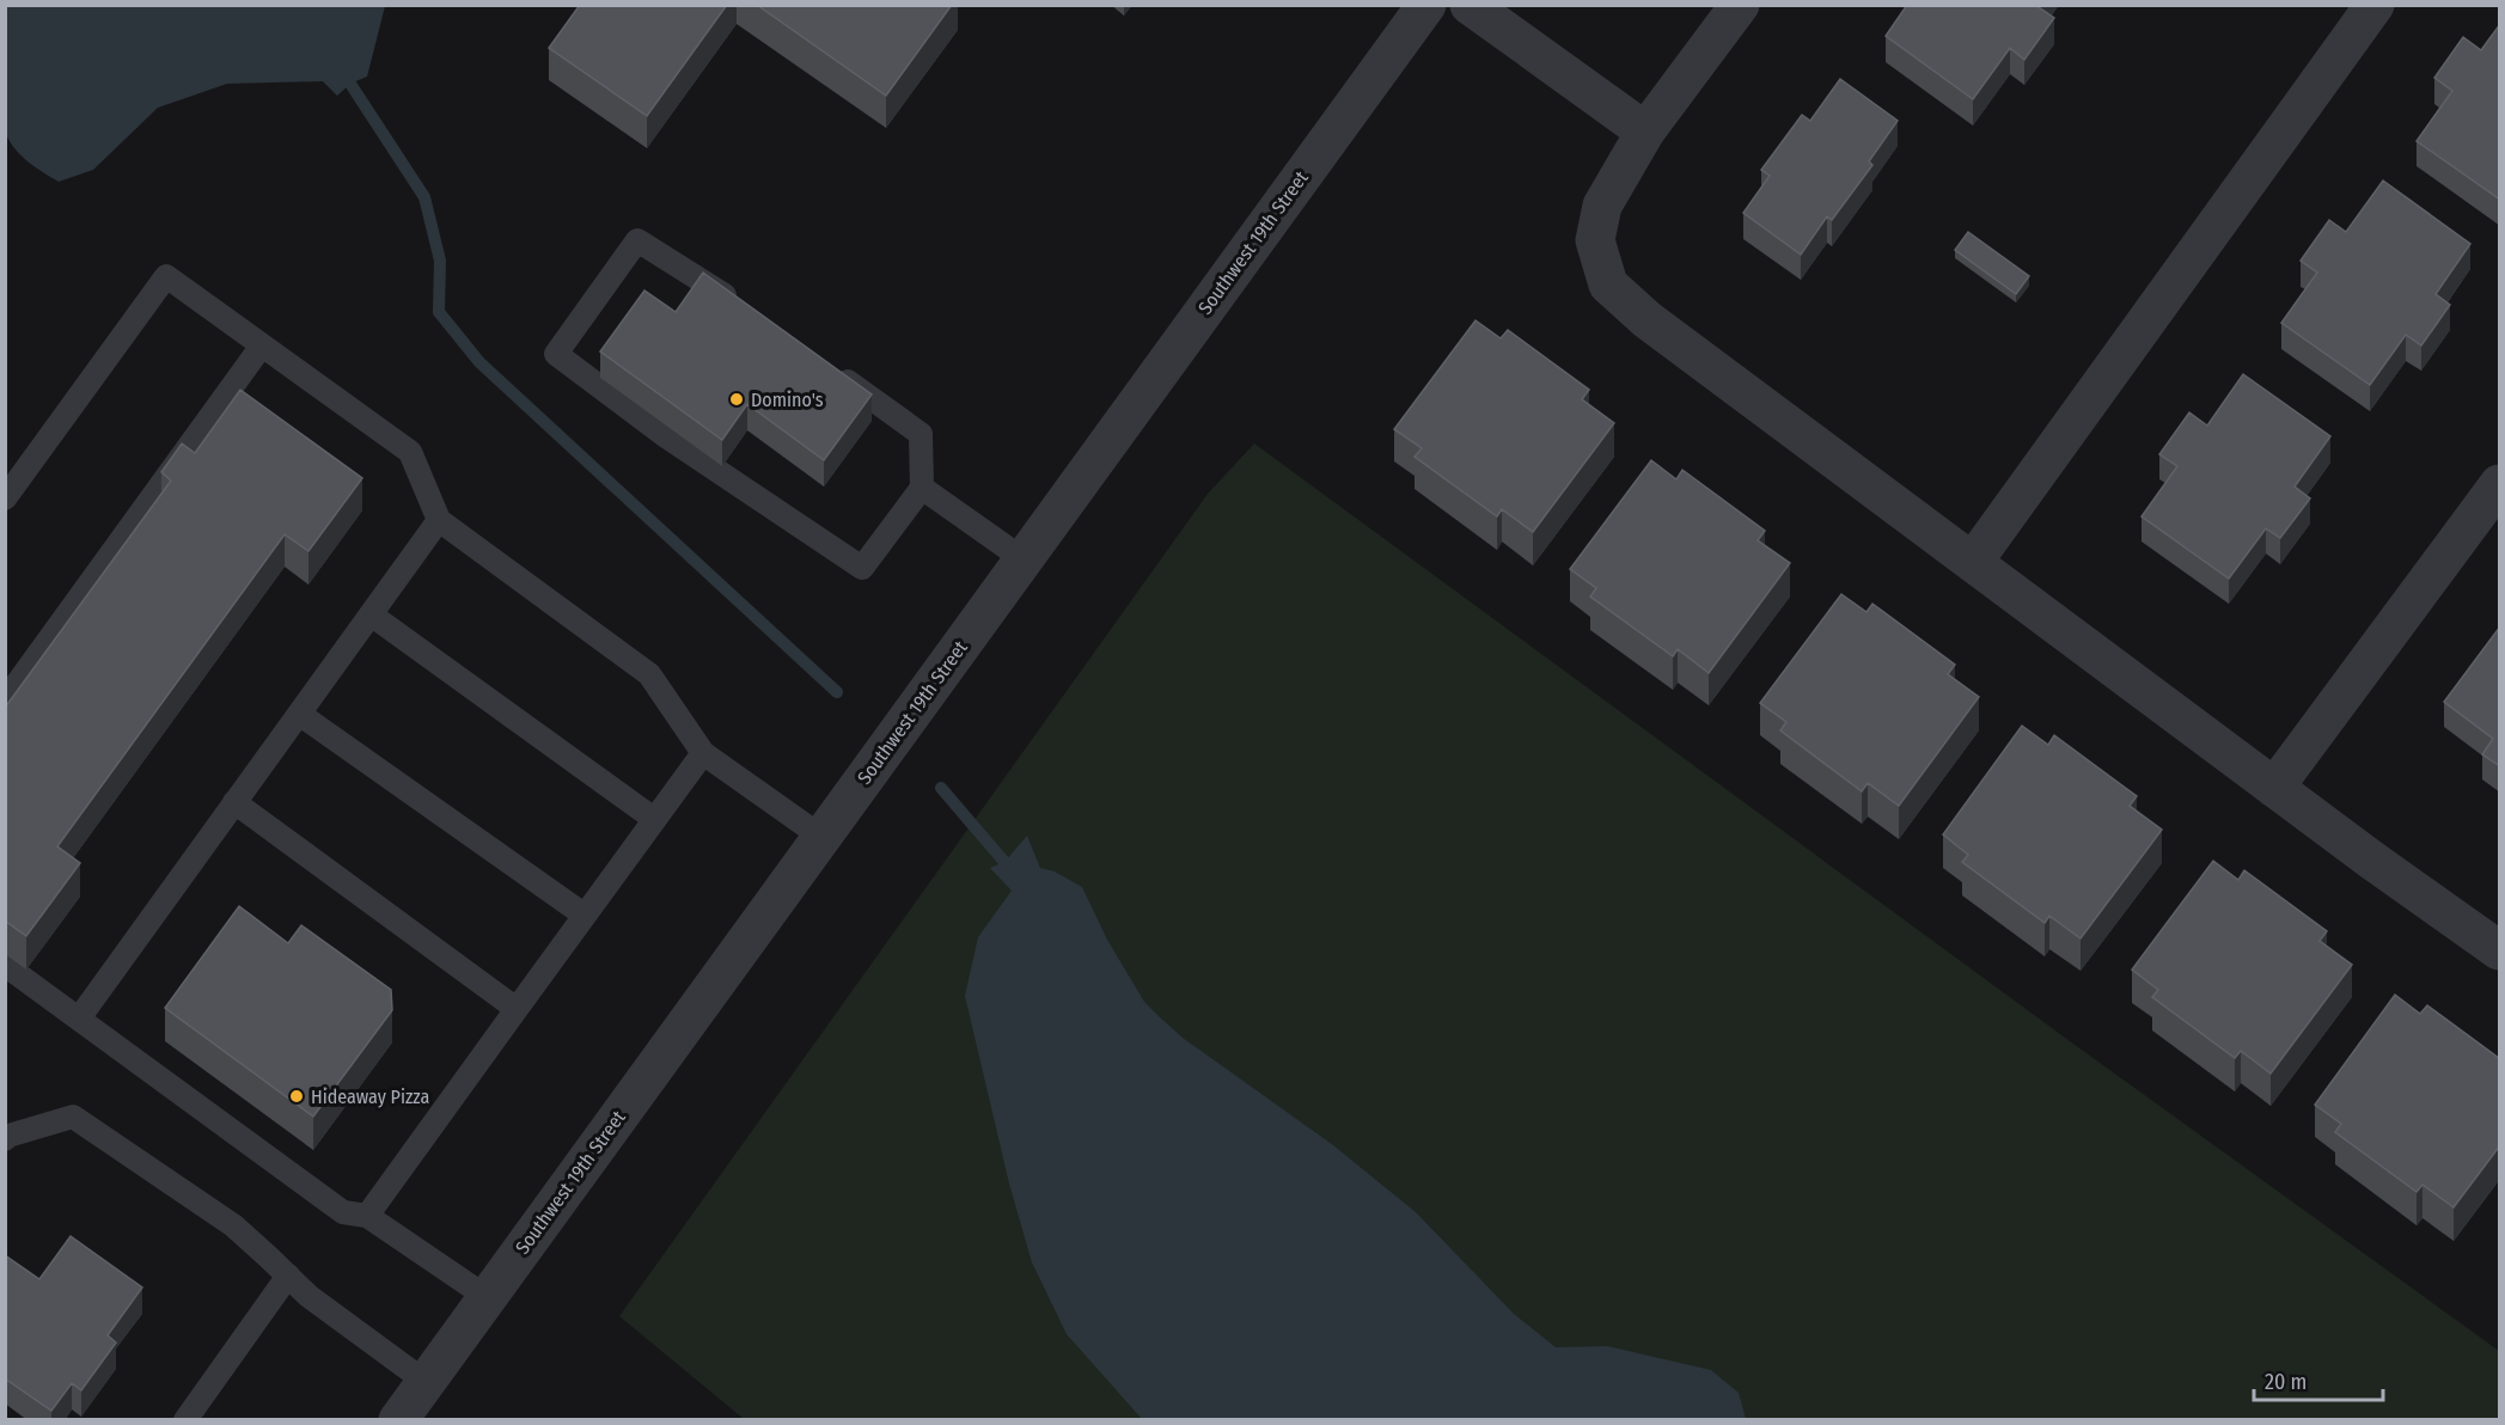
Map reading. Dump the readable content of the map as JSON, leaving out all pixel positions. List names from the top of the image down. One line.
{"streets":{"street":["Southwest 19th Street"]},"places":["Domino's","Hideaway Pizza"],"scale_bar":"20 m"}
